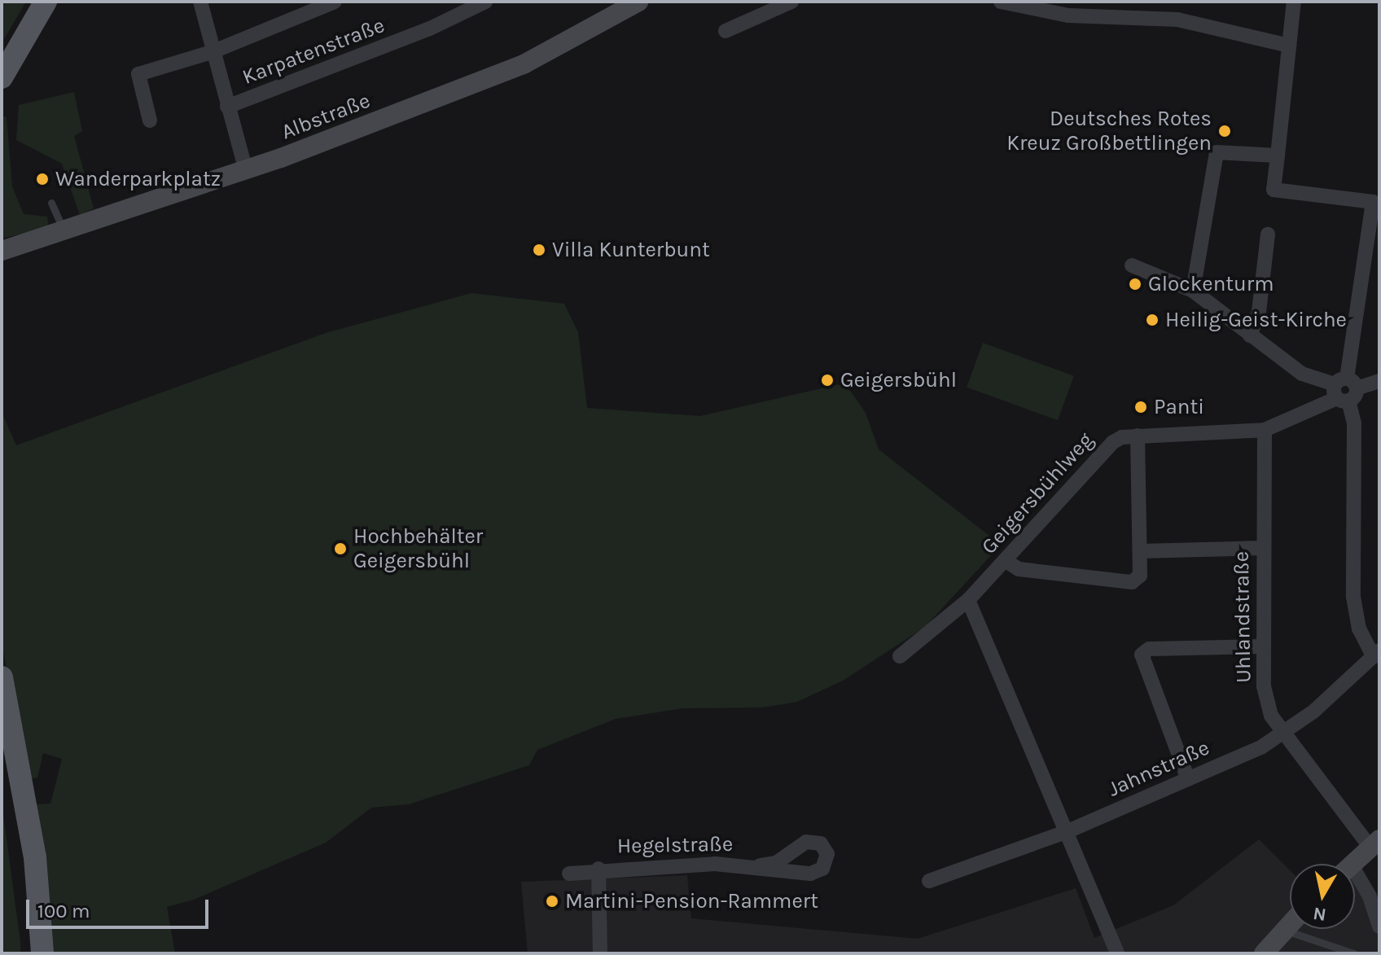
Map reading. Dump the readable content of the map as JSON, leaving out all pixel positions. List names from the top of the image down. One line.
{"streets":{"street":["Karpatenstraße","Albstraße","Geigersbühlweg","Uhlandstraße","Jahnstraße","Hegelstraße"]},"crossings":[["Geigersbühlweg","Uhlandstraße"],["Uhlandstraße","Jahnstraße"]],"places":["Deutsches Rotes Kreuz Großbettlingen","Wanderparkplatz","Villa Kunterbunt","Glockenturm","Heilig-Geist-Kirche","Geigersbühl","Panti","Hochbehälter Geigersbühl","Martini-Pension-Rammert"],"scale_bar":"100 m","north":"bottom"}
